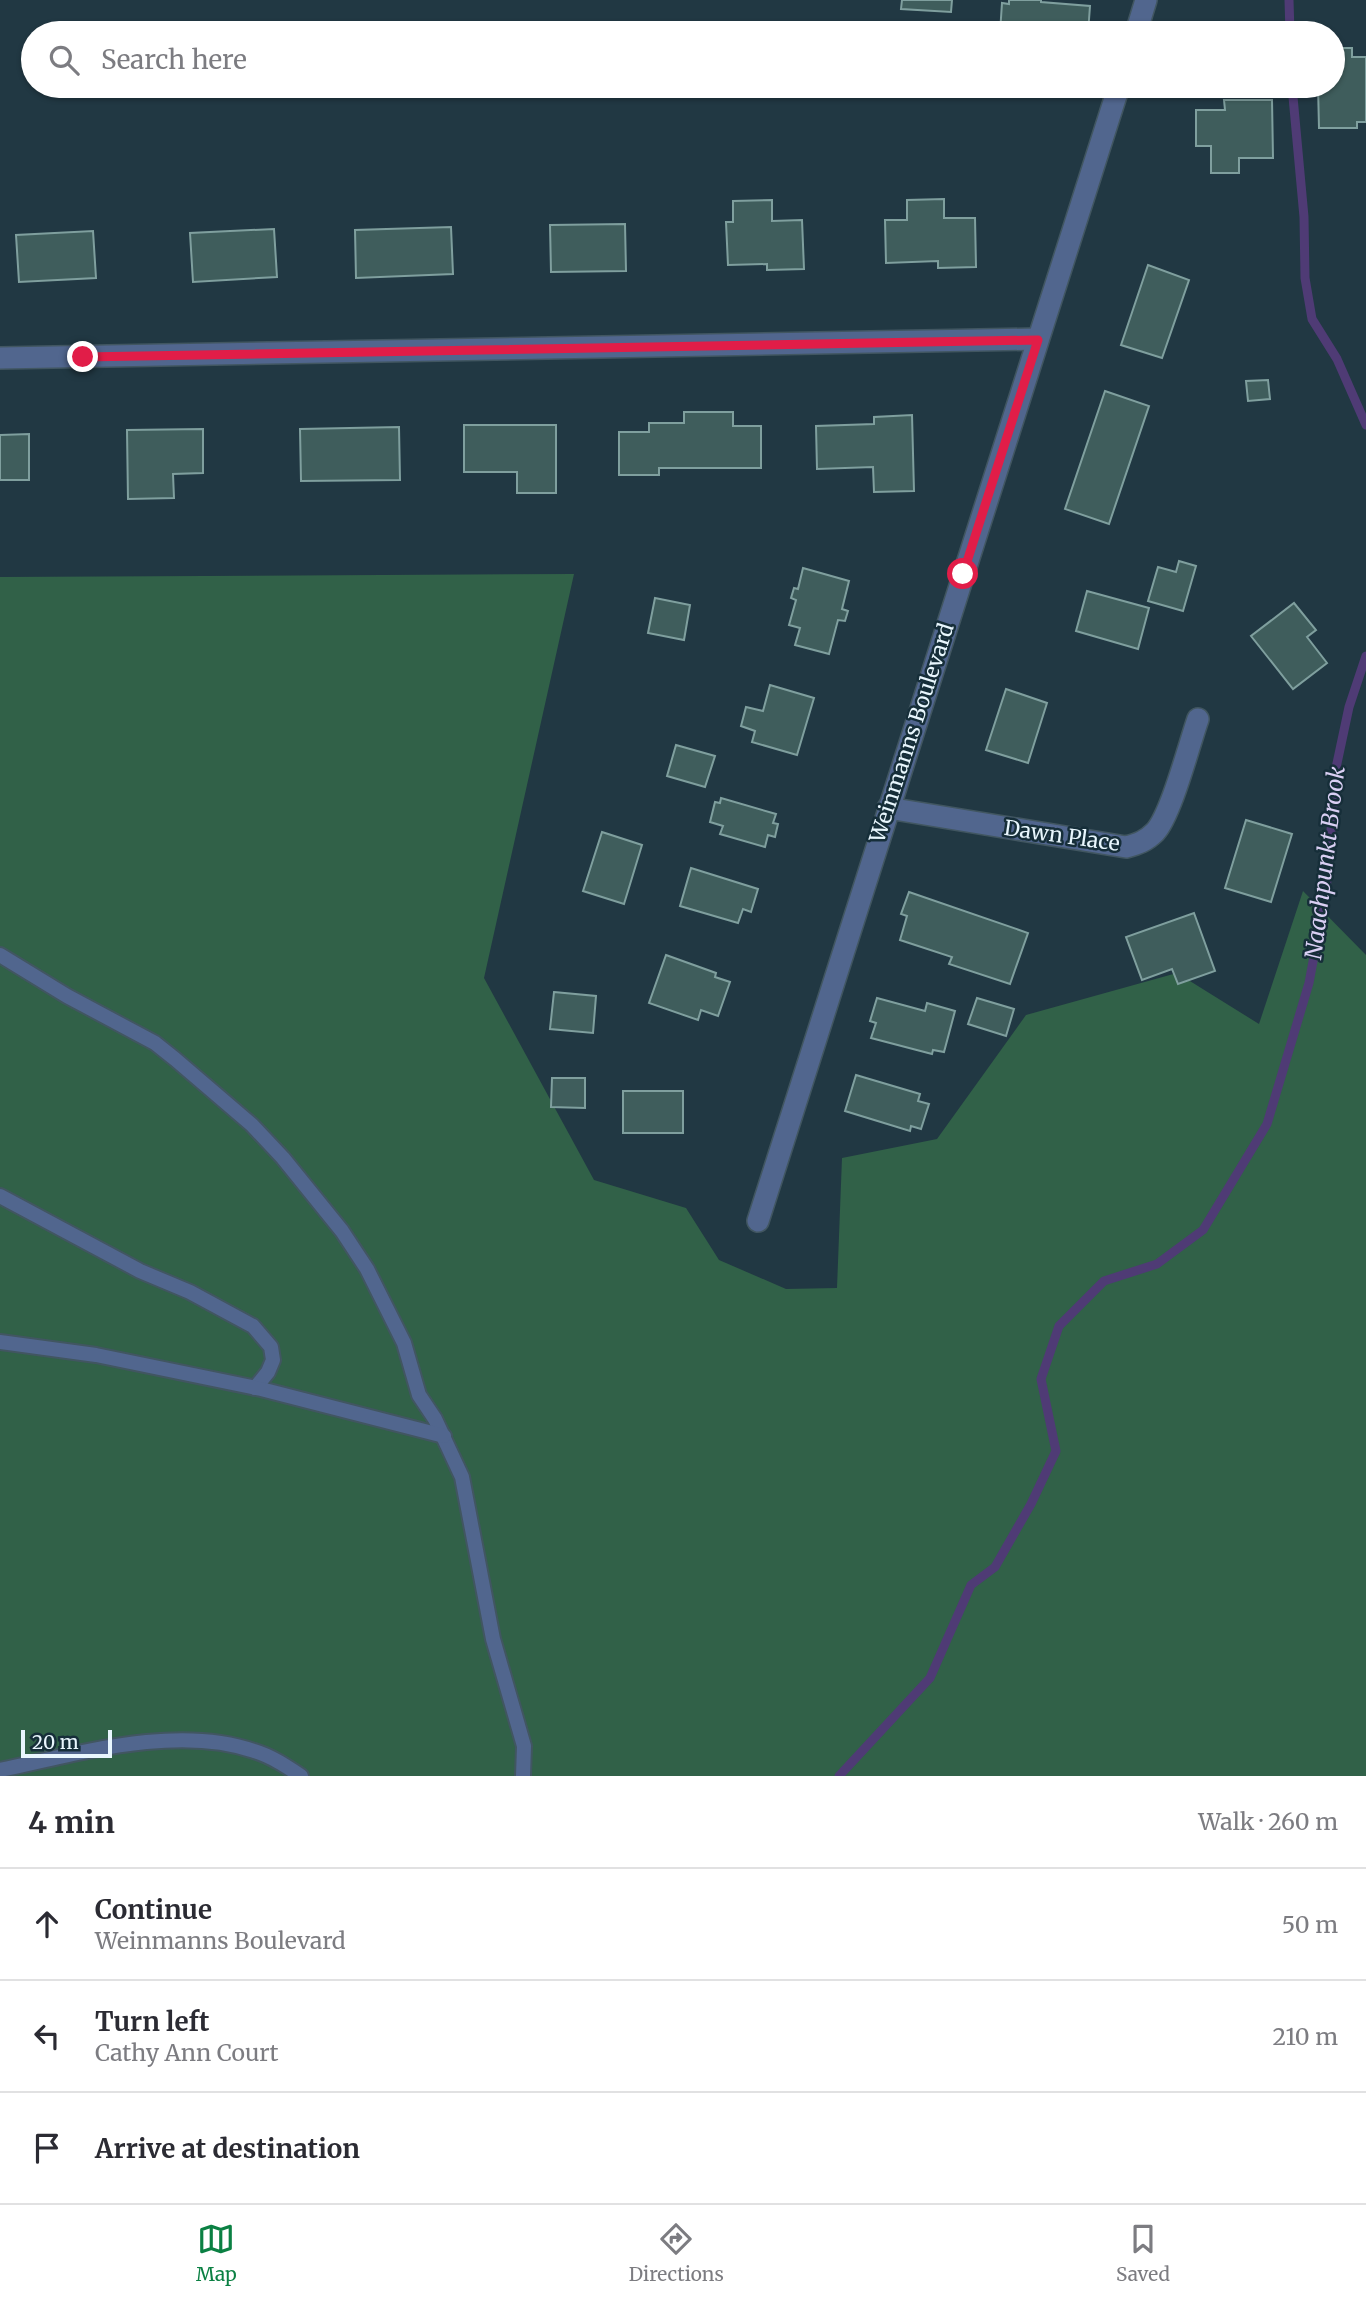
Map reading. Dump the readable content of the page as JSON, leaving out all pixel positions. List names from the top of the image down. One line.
{"streets":{"street":["Weinmanns Boulevard","Dawn Place"]},"crossings":[["Weinmanns Boulevard","Dawn Place"]],"water":["Naachpunkt Brook"],"scale_bar":"20 m","page":{"search":"Search here","scale":"20 m","heading":["4 min","Walk · 260 m"],"list":[["Continue","Weinmanns Boulevard","50 m"],["Turn left","Cathy Ann Court","210 m"],"Arrive at destination"],"nav":["Map","Directions","Saved"]}}
